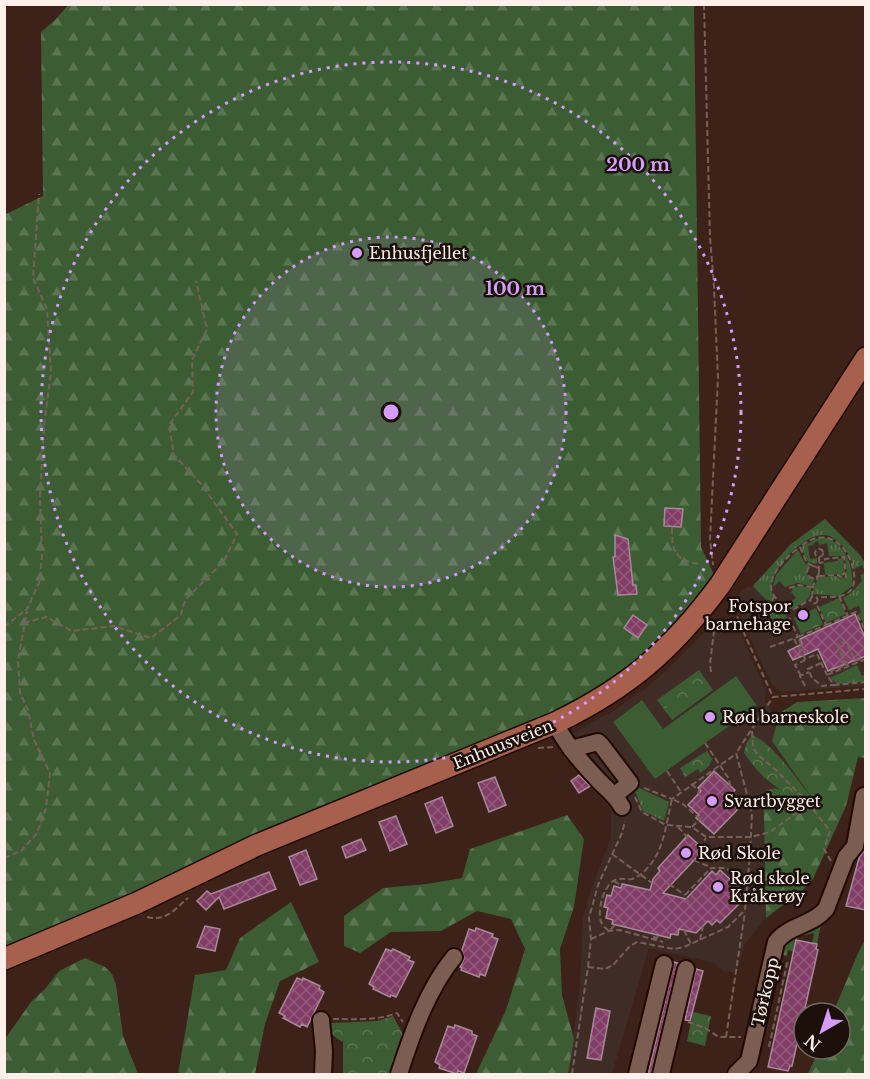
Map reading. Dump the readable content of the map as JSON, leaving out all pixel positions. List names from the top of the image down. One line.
{"streets":{"main road":["Enhuusveien"],"street":["Tørkopp"]},"places":["Enhusfjellet","Fotspor barnehage","Rød barneskole","Svartbygget","Rød Skole","Rød skole Kråkerøy"],"north":"bottom left","rings":["200 m","100 m"]}
